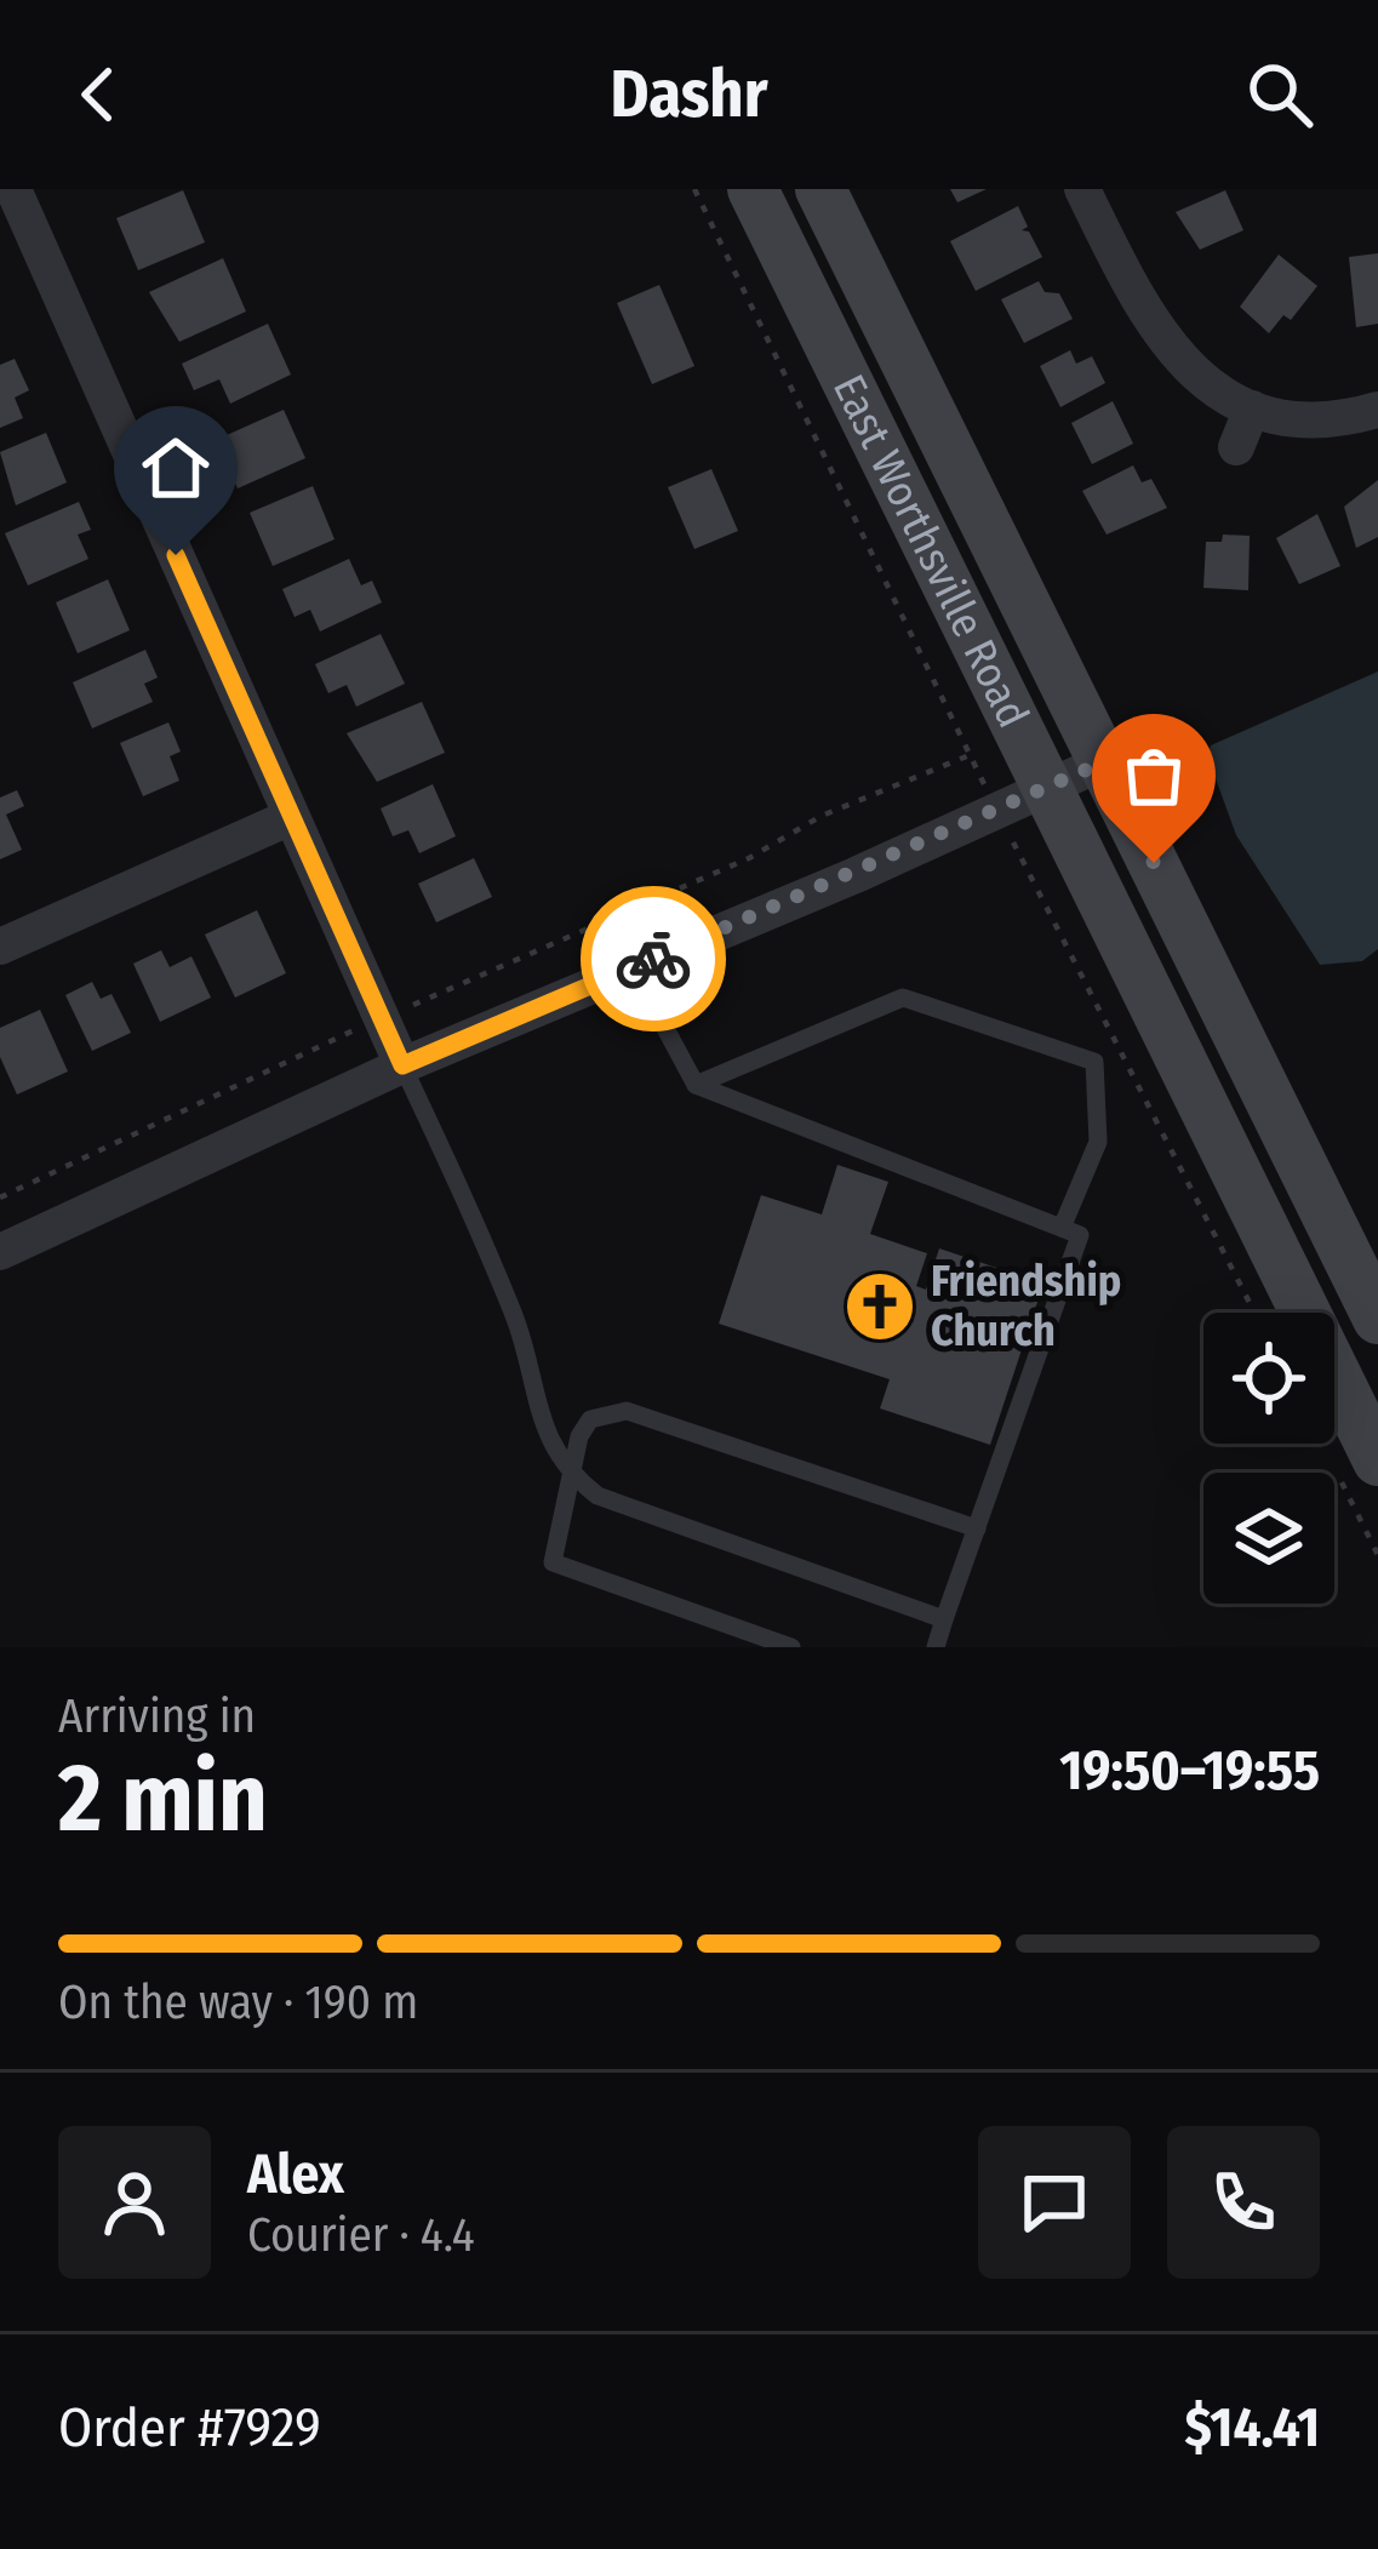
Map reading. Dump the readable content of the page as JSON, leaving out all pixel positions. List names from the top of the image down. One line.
{"streets":{"main road":["East Worthsville Road"]},"places":{"church":["Friendship Church"]},"page":{"header":"Dashr","heading":["2 min","Arriving in","19:50–19:55"],"panel":["Alex","Courier · 4.4","Order #7929","$14.41"],"bar":"On the way · 190 m"}}
